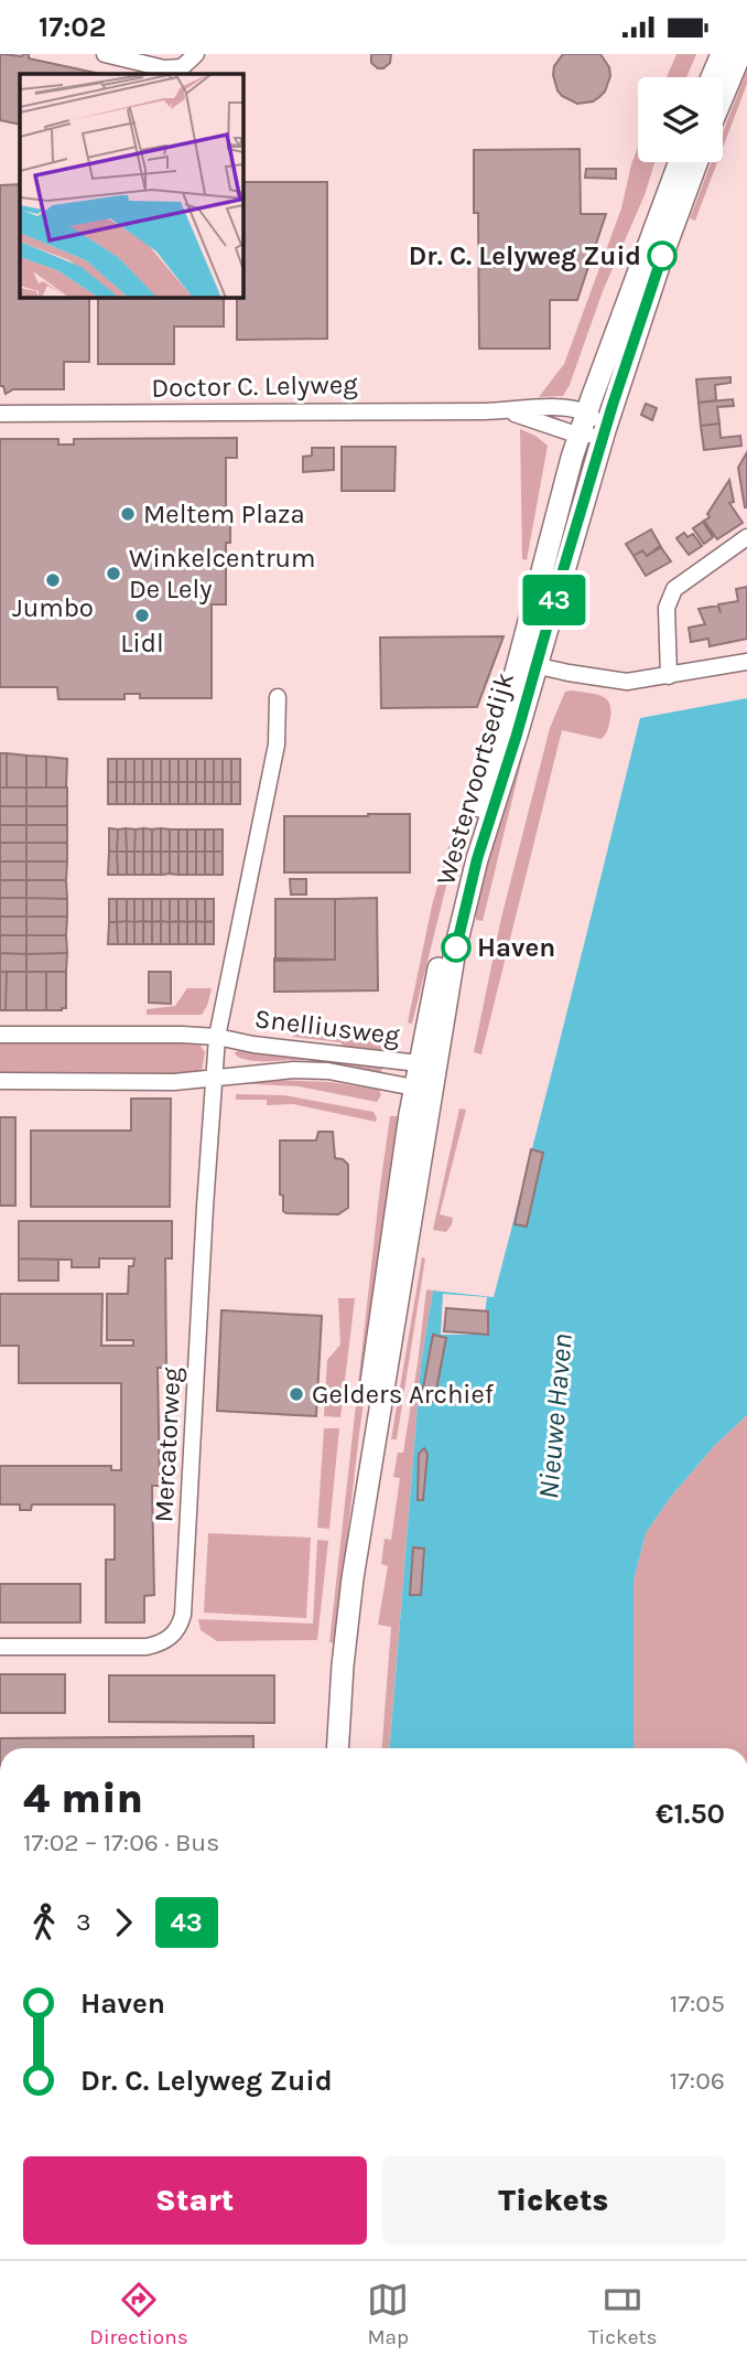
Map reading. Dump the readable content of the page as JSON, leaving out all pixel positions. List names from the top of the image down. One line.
{"streets":{"main road":["Westervoortsedijk"],"street":["Doctor C. Lelyweg","Snelliusweg","Mercatorweg"]},"crossings":[["Doctor C. Lelyweg","Westervoortsedijk"],["Westervoortsedijk","Snelliusweg"],["Snelliusweg","Mercatorweg"]],"water":["Nieuwe Haven"],"places":["Dr. C. Lelyweg Zuid","Meltem Plaza","Winkelcentrum De Lely","Jumbo","Lidl","Haven","Gelders Archief"],"lines":["bus line 43"],"page":{"status":"17:02","on_map":"43","heading":["4 min","17:02 – 17:06 · Bus","€1.50"],"legs":["3","43"],"list":[{"name":"Haven","value":"17:05"},{"name":"Dr. C. Lelyweg Zuid","value":"17:06"}],"buttons":["Start","Tickets"],"tabs":["Directions","Map","Tickets"]}}
